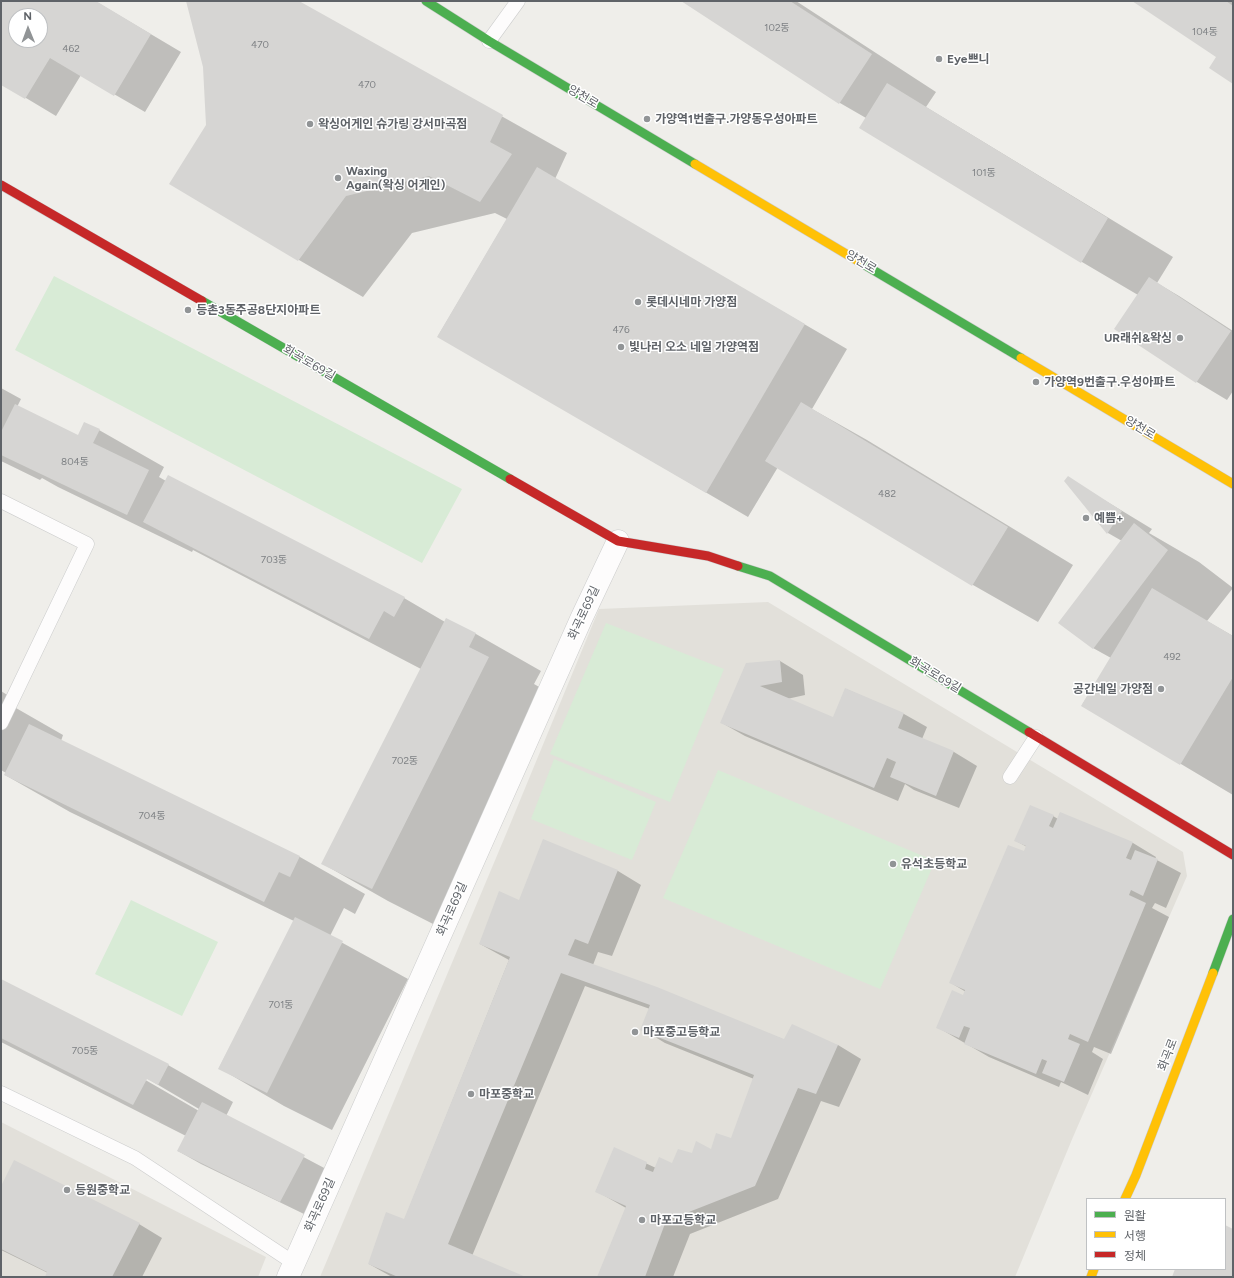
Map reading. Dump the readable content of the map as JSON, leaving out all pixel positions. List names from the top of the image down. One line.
{"streets":{"street":["양천로","화곡로69길","화곡로"]},"places":["Eye쁘니","가양역1번출구.가양동우성아파트","왁싱어게인 슈가링 강서마곡점","Waxing Again(왁싱 어게인)","롯데시네마 가양점","등촌3동주공8단지아파트","UR래쉬&왁싱","빛나러 오소 네일 가양역점","가양역9번출구.우성아파트","예쁨+","공간네일 가양점","유석초등학교","마포중고등학교","마포중학교","등원중학교","마포고등학교"],"house_numbers":["102동","104동","470","462","470","101동","476","804동","482","703동","492","702동","704동","701동","705동"],"legend":["원활","서행","정체"],"north":"top"}
